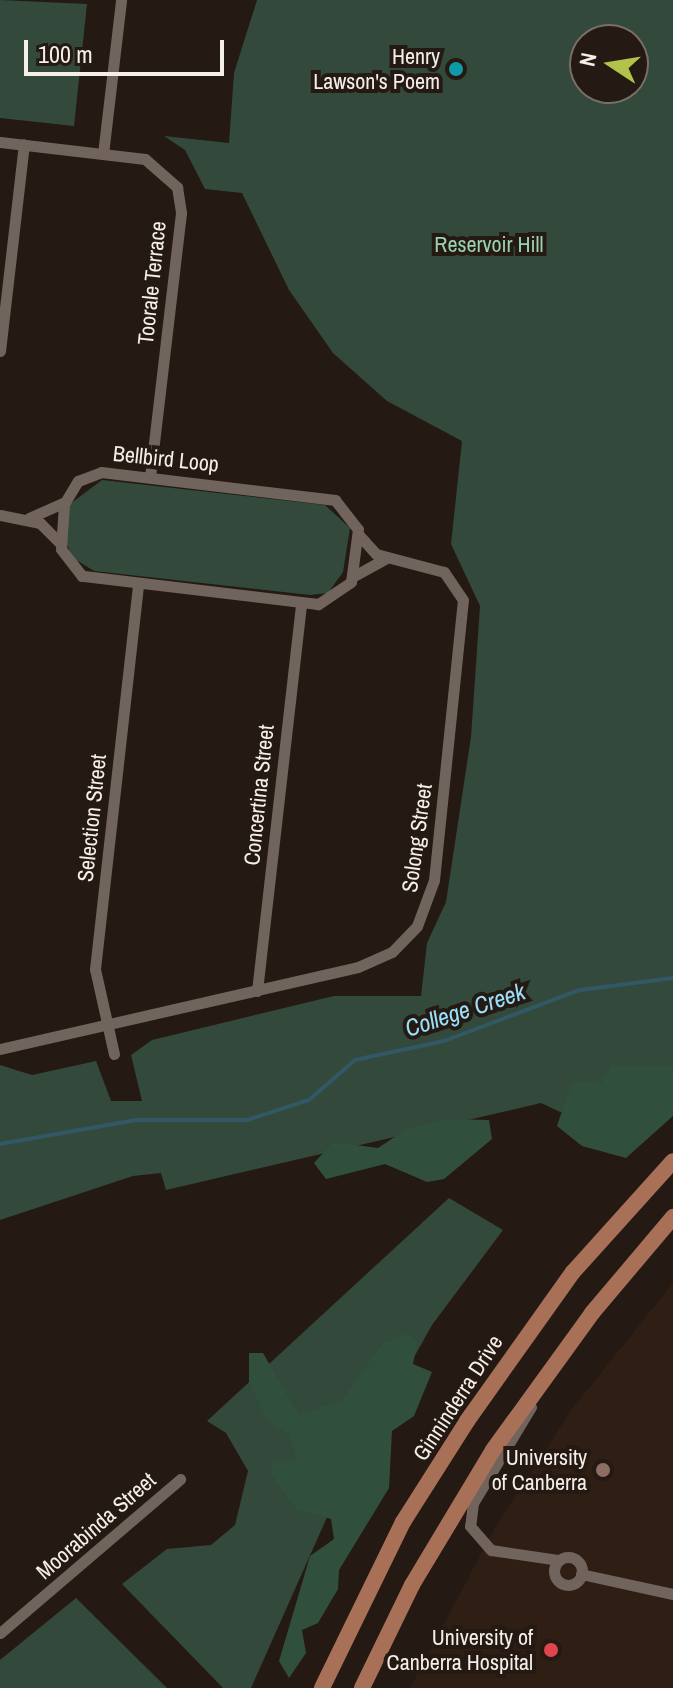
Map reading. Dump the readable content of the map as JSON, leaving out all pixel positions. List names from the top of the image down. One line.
{"streets":{"main road":["Ginninderra Drive"],"street":["Toorale Terrace","Bellbird Loop","Concertina Street","Selection Street","Solong Street","Moorabinda Street"]},"crossings":[["Toorale Terrace","Bellbird Loop"],["Bellbird Loop","Solong Street"],["Concertina Street","Solong Street"],["Selection Street","Solong Street"]],"water":["College Creek"],"parks":["Reservoir Hill"],"places":["Henry Lawson's Poem","University of Canberra","University of Canberra Hospital"],"scale_bar":"100 m","north":"left"}
